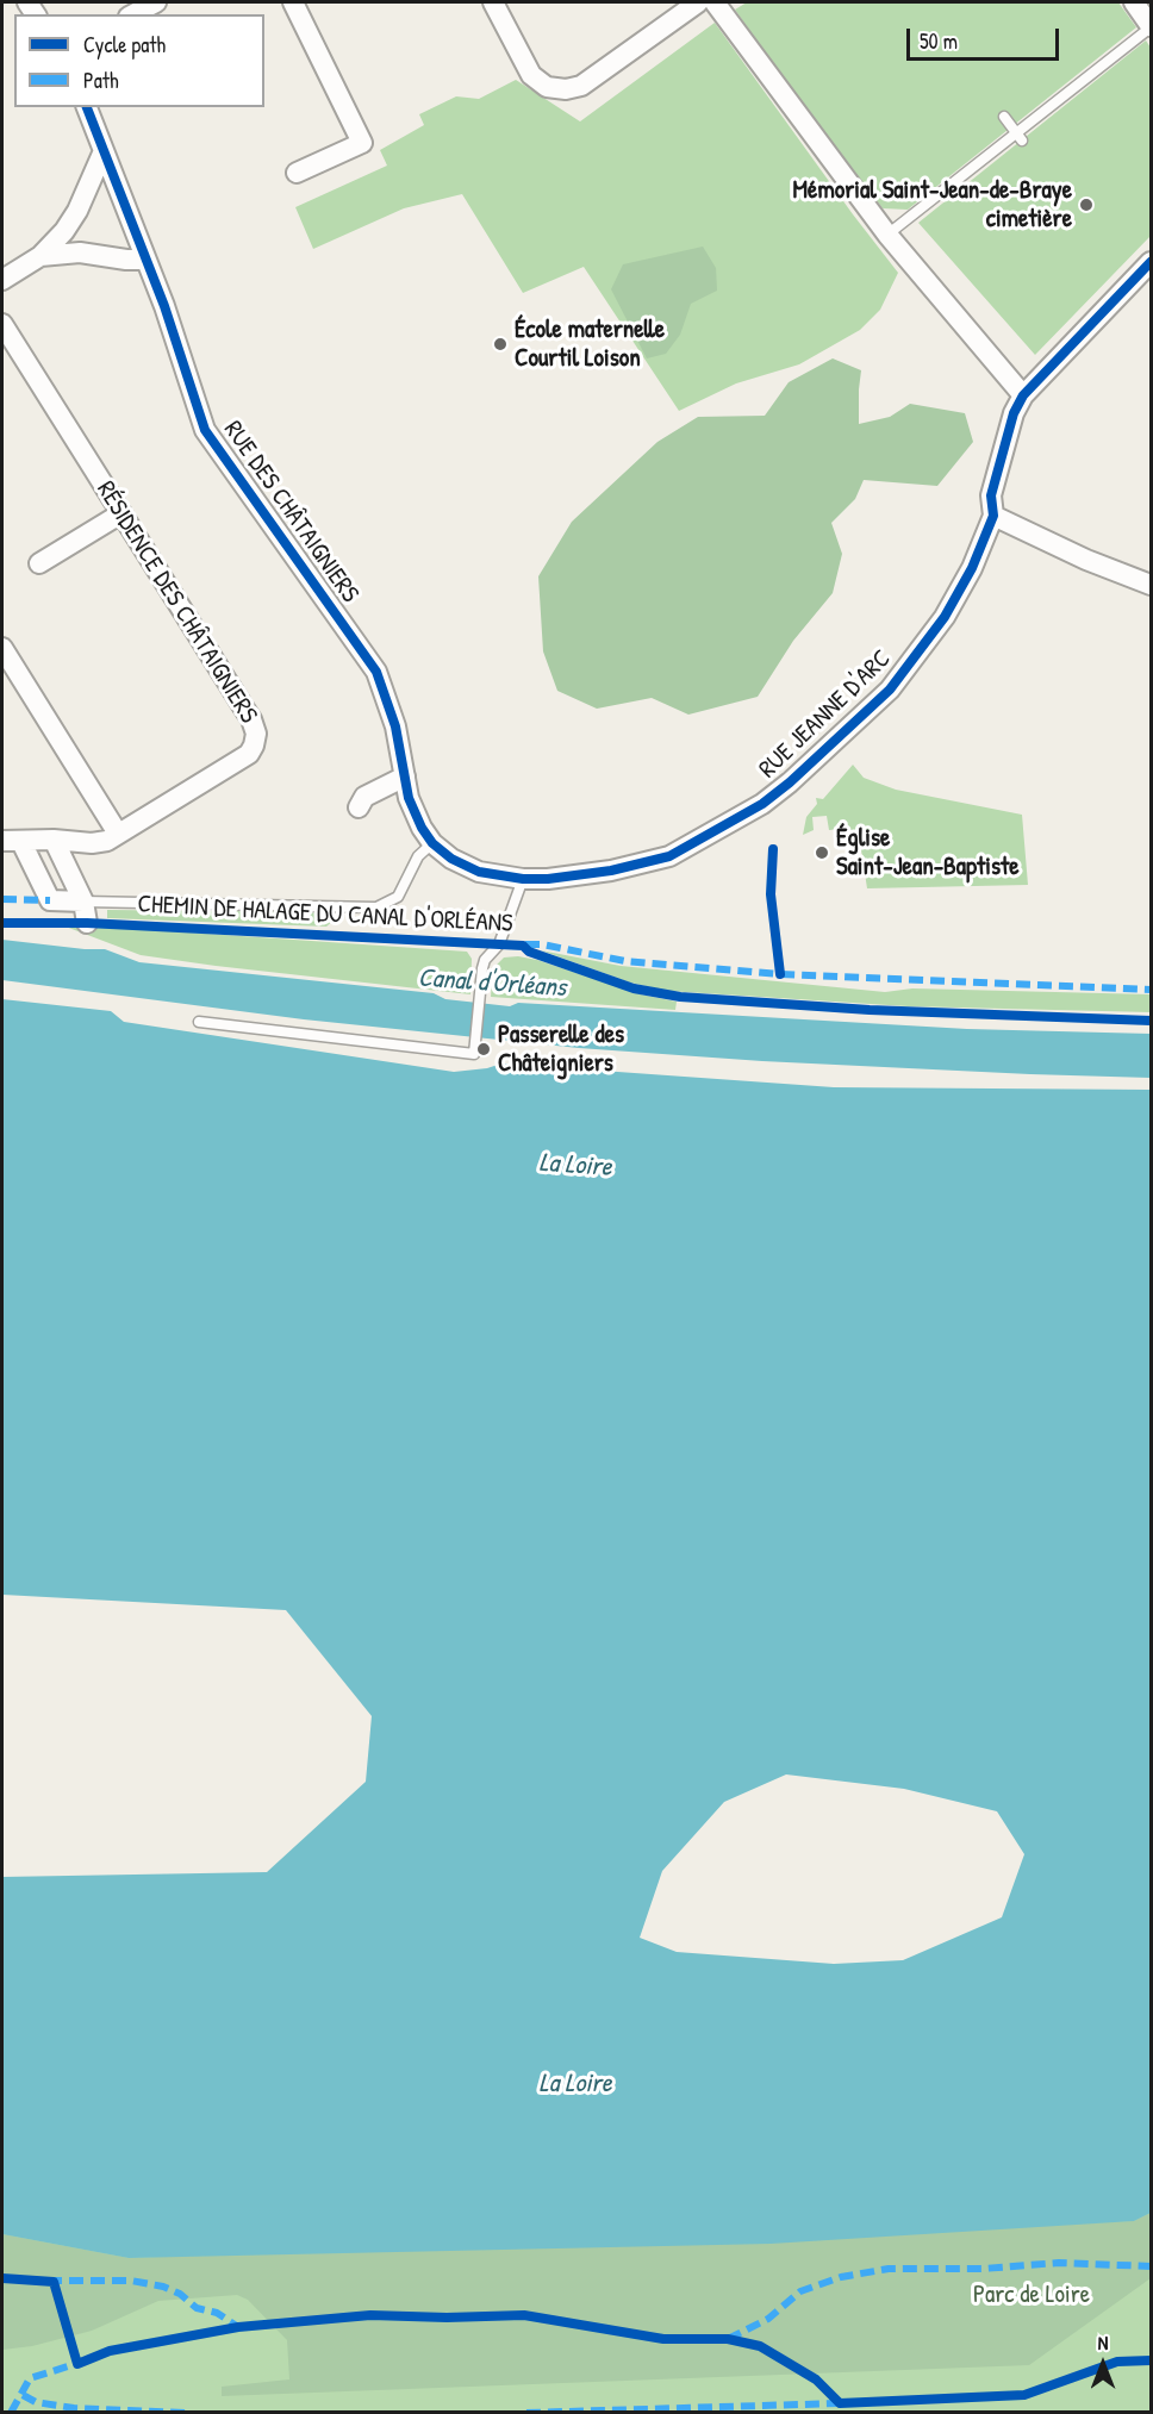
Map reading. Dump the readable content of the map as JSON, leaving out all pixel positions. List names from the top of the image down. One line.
{"streets":{"street":["RUE DES CHÂTAIGNIERS","RÉSIDENCE DES CHÂTAIGNIERS","RUE JEANNE D'ARC"],"cycle path":["CHEMIN DE HALAGE DU CANAL D'ORLÉANS"]},"crossings":[["RUE DES CHÂTAIGNIERS","RUE JEANNE D'ARC"]],"water":["Canal d'Orléans","La Loire"],"parks":["Parc de Loire"],"places":["Mémorial Saint-Jean-de-Braye cimetière","École maternelle Courtil Loison","Église Saint-Jean-Baptiste","Passerelle des Châteigniers"],"legend":["Cycle path","Path"],"scale_bar":"50 m","north":"top"}
